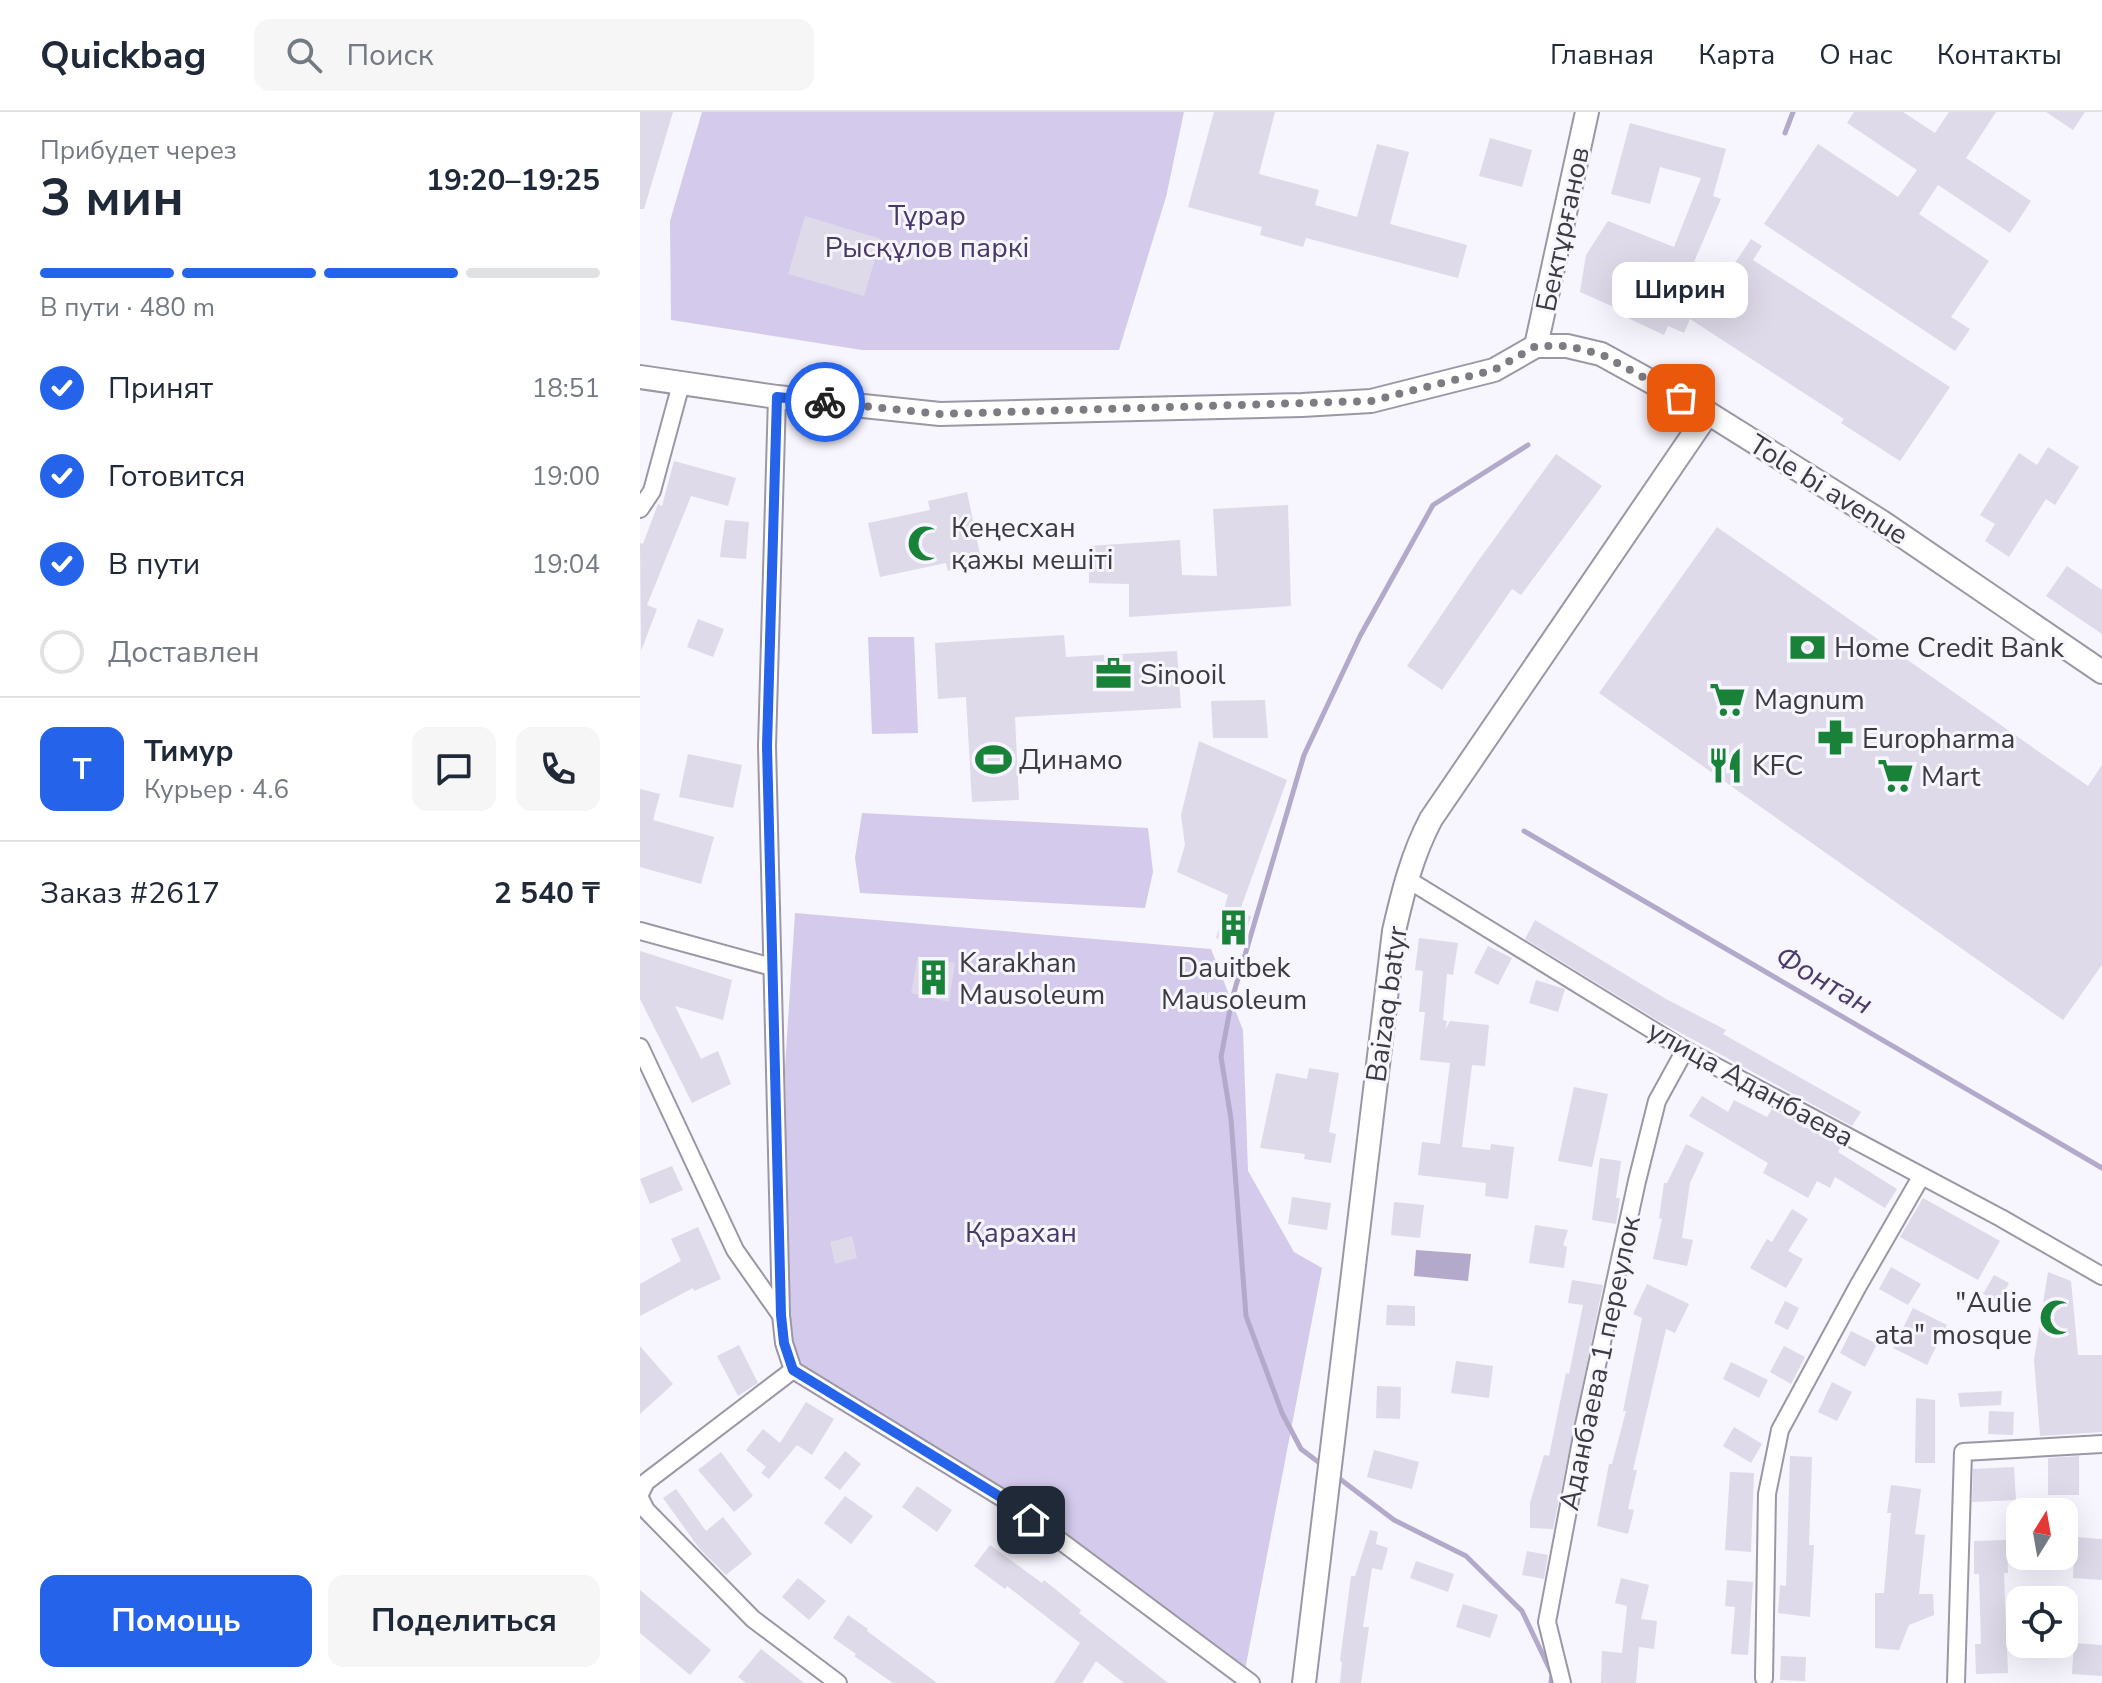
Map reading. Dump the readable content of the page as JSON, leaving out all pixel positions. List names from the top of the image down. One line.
{"streets":{"street":["Бектұрғанов","Tole bi avenue","Baizaq batyr","улица Аданбаева","Аданбаева 1 переулок"]},"crossings":[["Бектұрғанов","Tole bi avenue"],["Tole bi avenue","Baizaq batyr"],["Baizaq batyr","улица Аданбаева"],["улица Аданбаева","Аданбаева 1 переулок"]],"water":["Фонтан"],"parks":["Тұрар Рысқұлов паркі","Қарахан"],"places":{"other":["Ширин"],"mosque":["Кеңесхан қажы мешіті","\"Aulie ata\" mosque"],"bank":["Home Credit Bank"],"office":["Sinooil"],"supermarket":["Magnum","Mart"],"pharmacy":["Europharma"],"sports":["Динамо"],"restaurant":["KFC"],"building":["Dauitbek Mausoleum","Karakhan Mausoleum"]},"north":"top","page":{"header":"Quickbag","search":"Поиск","nav":["Главная","Карта","О нас","Контакты"],"heading":["3 мин","Прибудет через","19:20–19:25"],"panel":["Тимур","Курьер · 4.6","Заказ #2617","2 540 ₸"],"bar":"В пути · 480 m","bubble":"Ширин","list":[["Принят","18:51"],["Готовится","19:00"],["В пути","19:04"],"Доставлен"],"round":"Т","buttons":["Помощь","Поделиться"]}}
